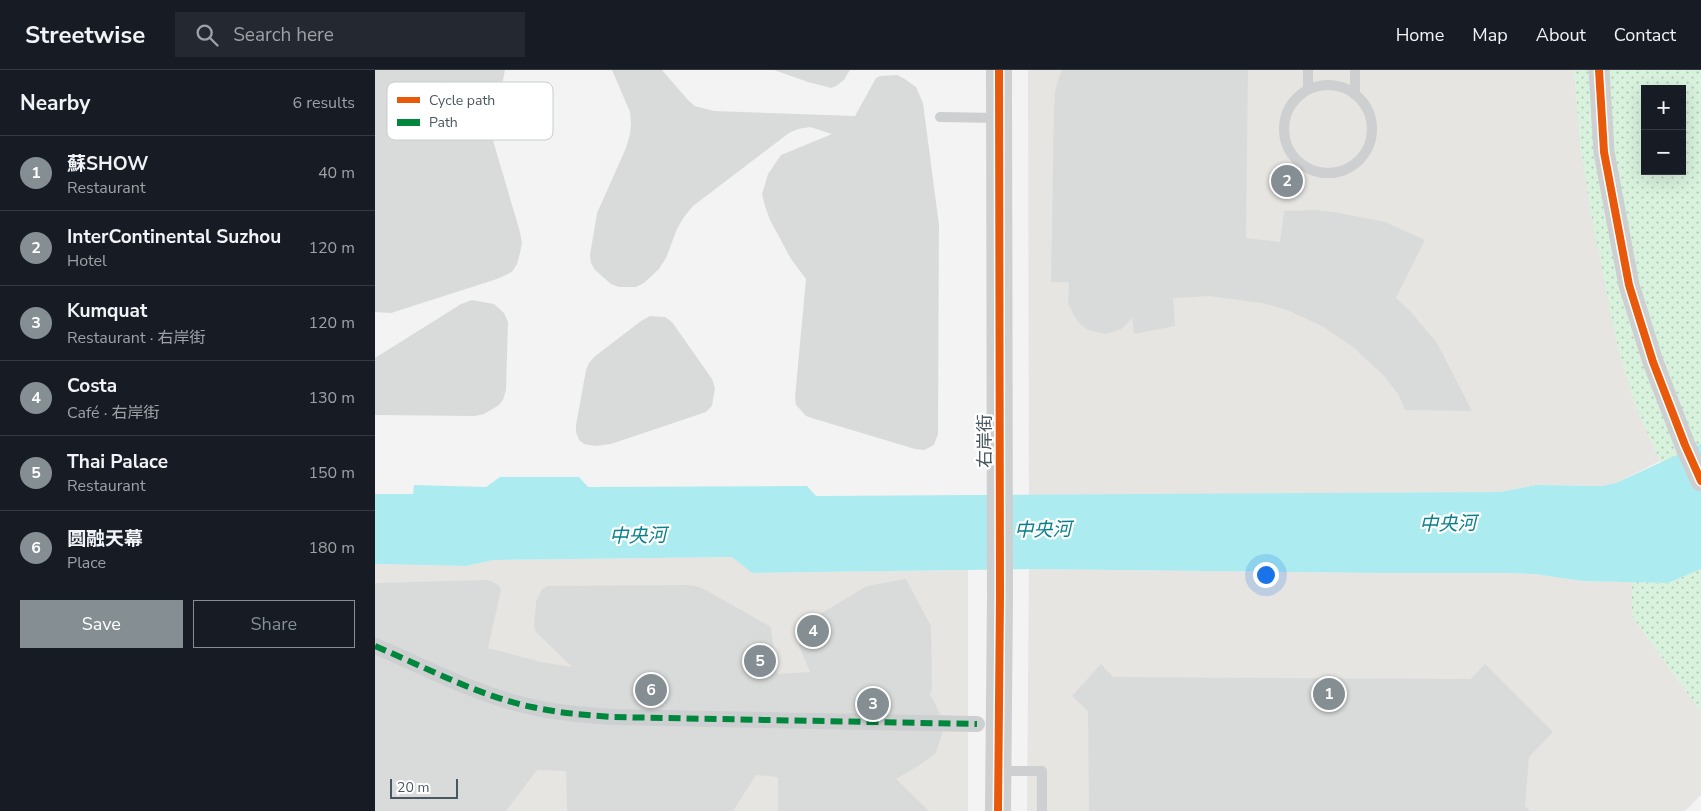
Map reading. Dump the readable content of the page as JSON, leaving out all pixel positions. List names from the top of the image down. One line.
{"streets":{"street":["右岸街"]},"water":["中央河"],"legend":["Cycle path","Path"],"scale_bar":"20 m","page":{"header":"Streetwise","search":"Search here","nav":["Home","Map","About","Contact"],"heading":["Nearby","6 results"],"map_buttons":["+","−"],"list":[{"mark":"1","name":"蘇SHOW","note":"Restaurant","value":"40 m"},{"mark":"2","name":"InterContinental Suzhou","note":"Hotel","value":"120 m"},{"mark":"3","name":"Kumquat","note":"Restaurant · 右岸街","value":"120 m"},{"mark":"4","name":"Costa","note":"Café · 右岸街","value":"130 m"},{"mark":"5","name":"Thai Palace","note":"Restaurant","value":"150 m"},{"mark":"6","name":"圆融天幕","note":"Place","value":"180 m"}],"pins":["2","4","5","6","1","3"],"buttons":["Save","Share"],"scale":"20 m"}}
